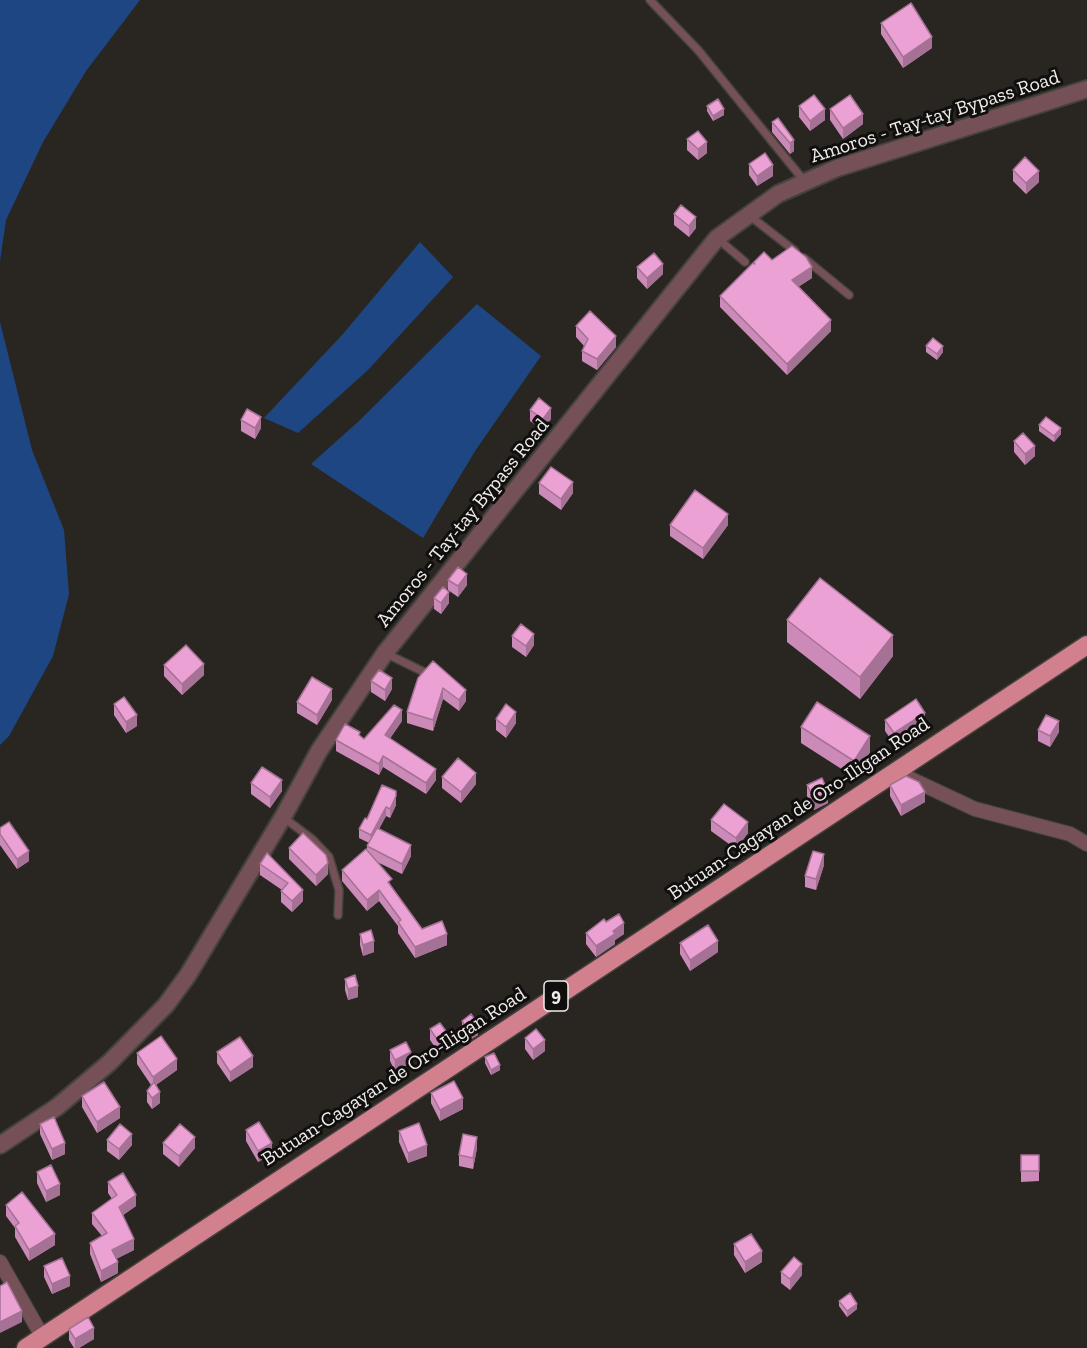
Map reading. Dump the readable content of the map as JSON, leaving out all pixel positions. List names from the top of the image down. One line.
{"streets":{"highway":["Butuan-Cagayan de Oro-Iligan Road","9"],"street":["Amoros - Tay-tay Bypass Road"]}}
